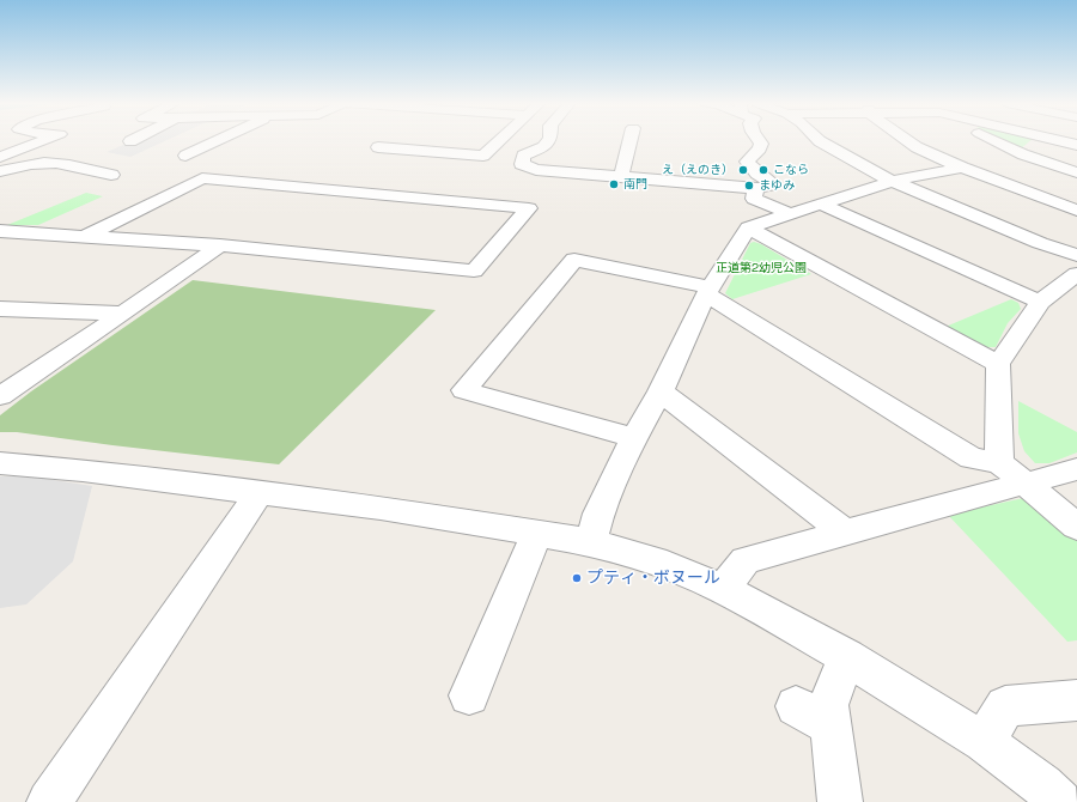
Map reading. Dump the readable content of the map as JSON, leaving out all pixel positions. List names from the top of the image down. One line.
{"parks":["正道第2幼児公園"],"places":["え（えのき）","こなら","南門","まゆみ","プティ・ボヌール"]}
